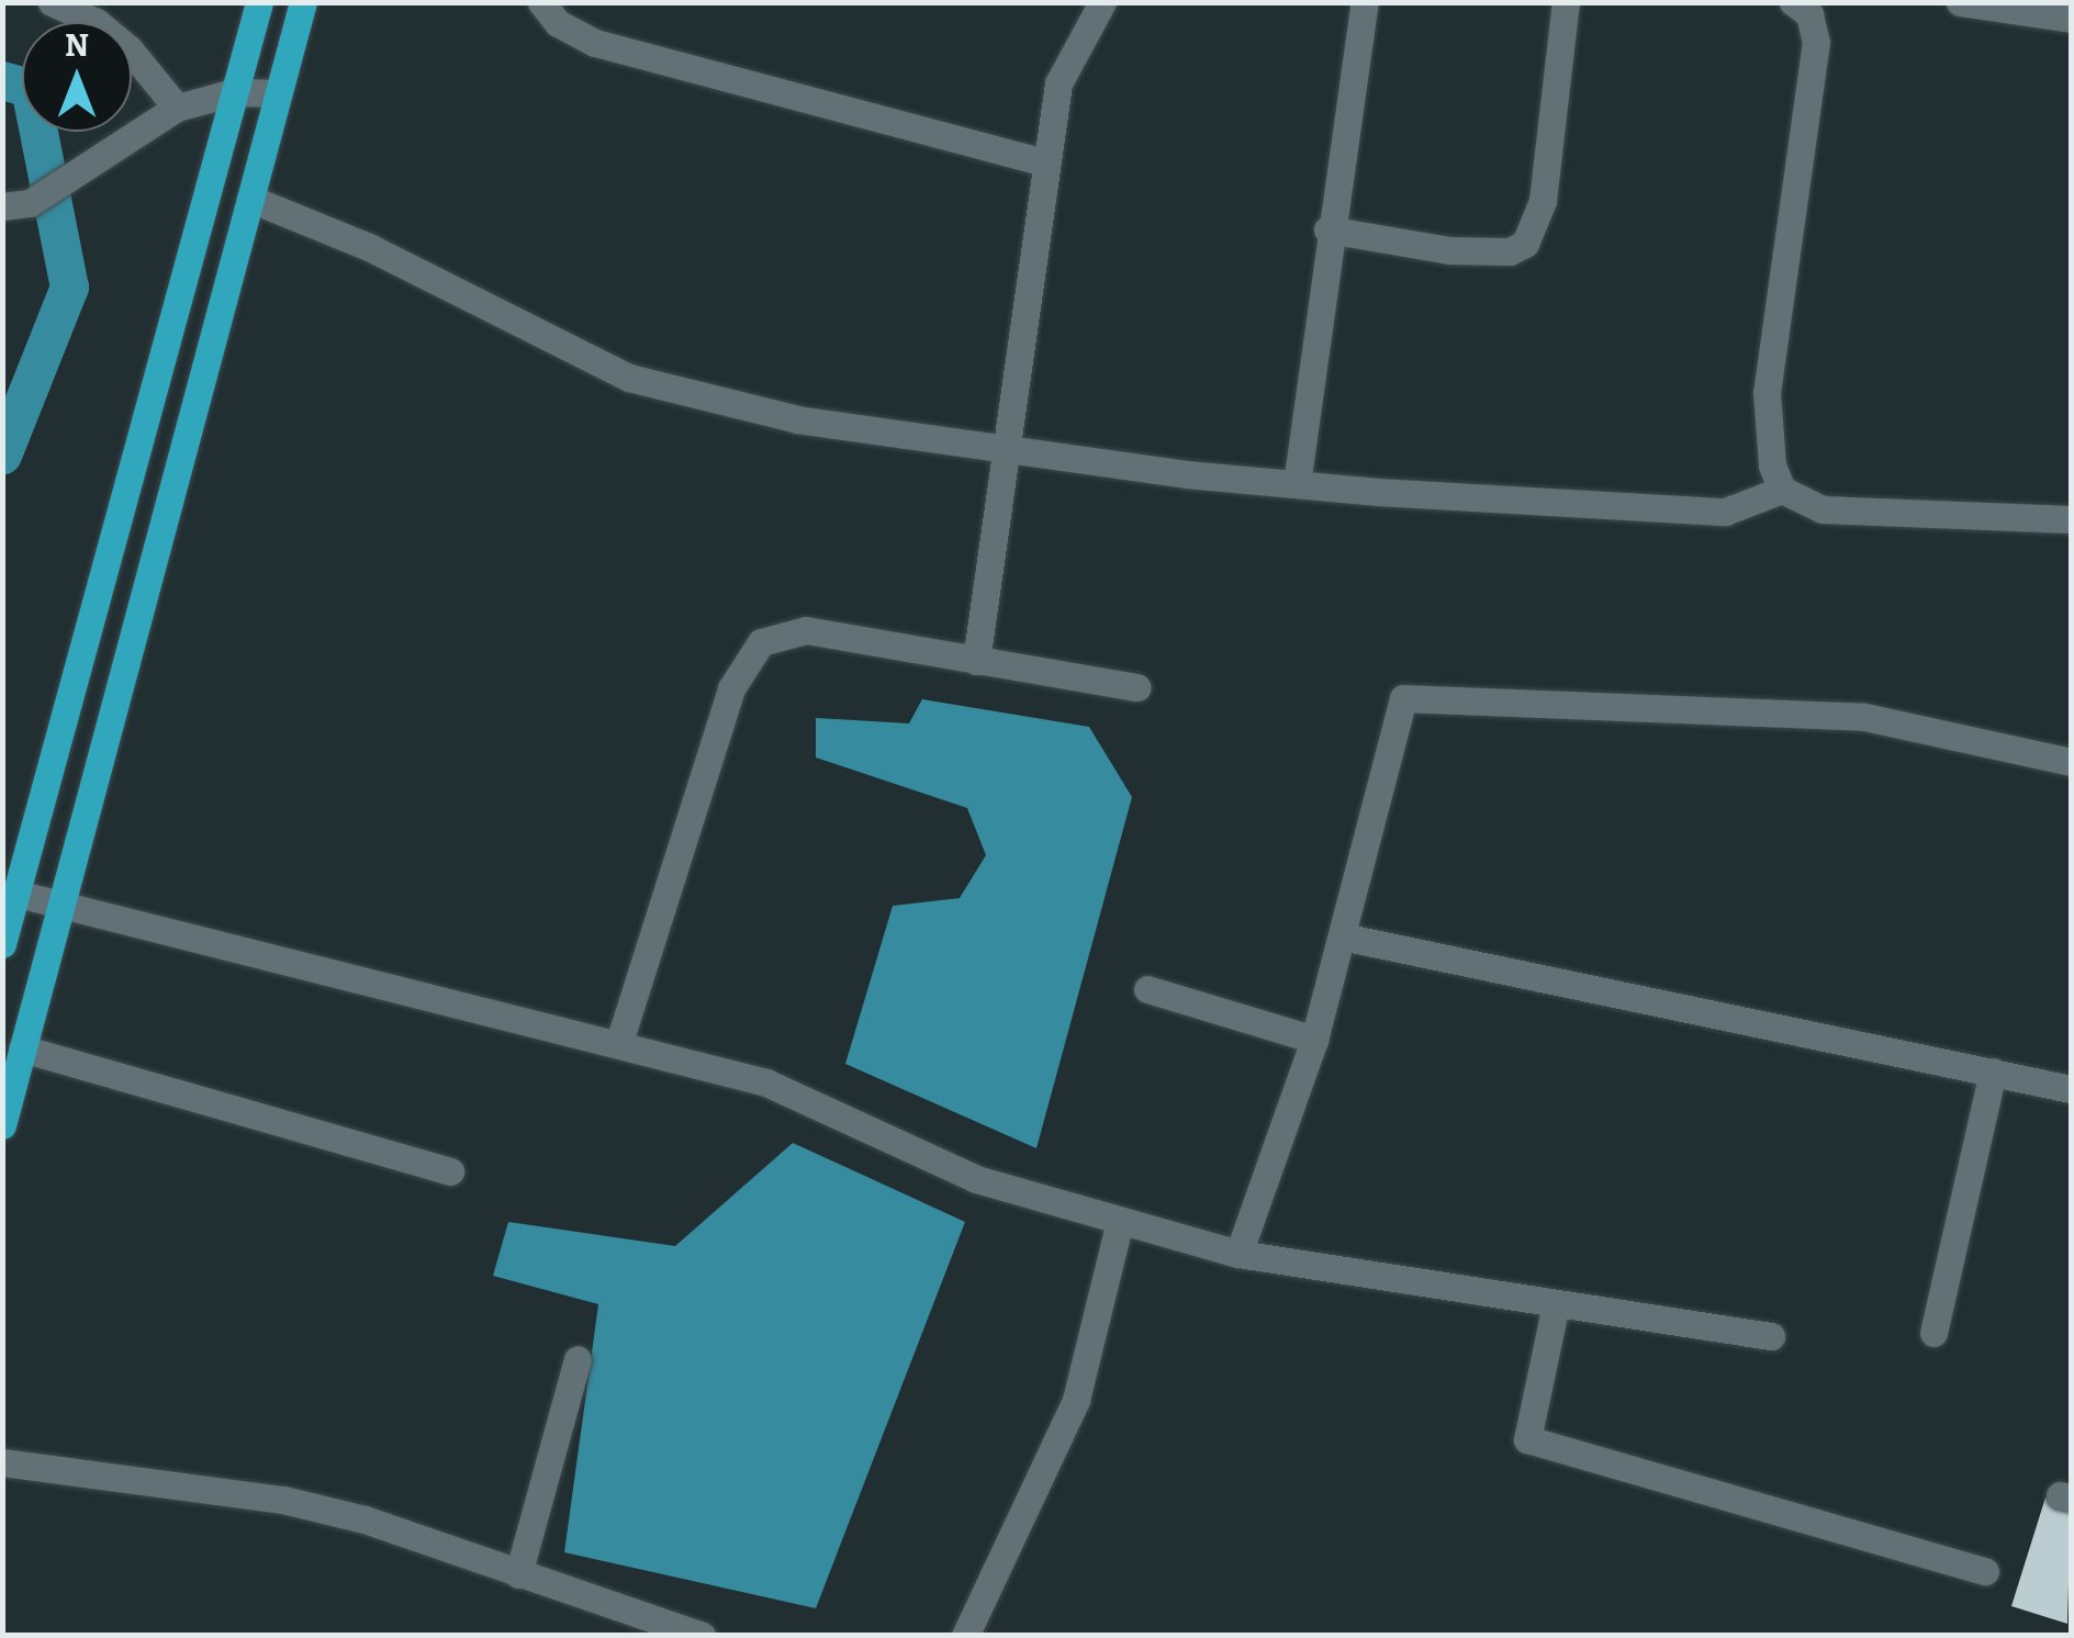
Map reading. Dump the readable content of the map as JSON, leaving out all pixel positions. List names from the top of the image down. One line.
{"north":"top"}
